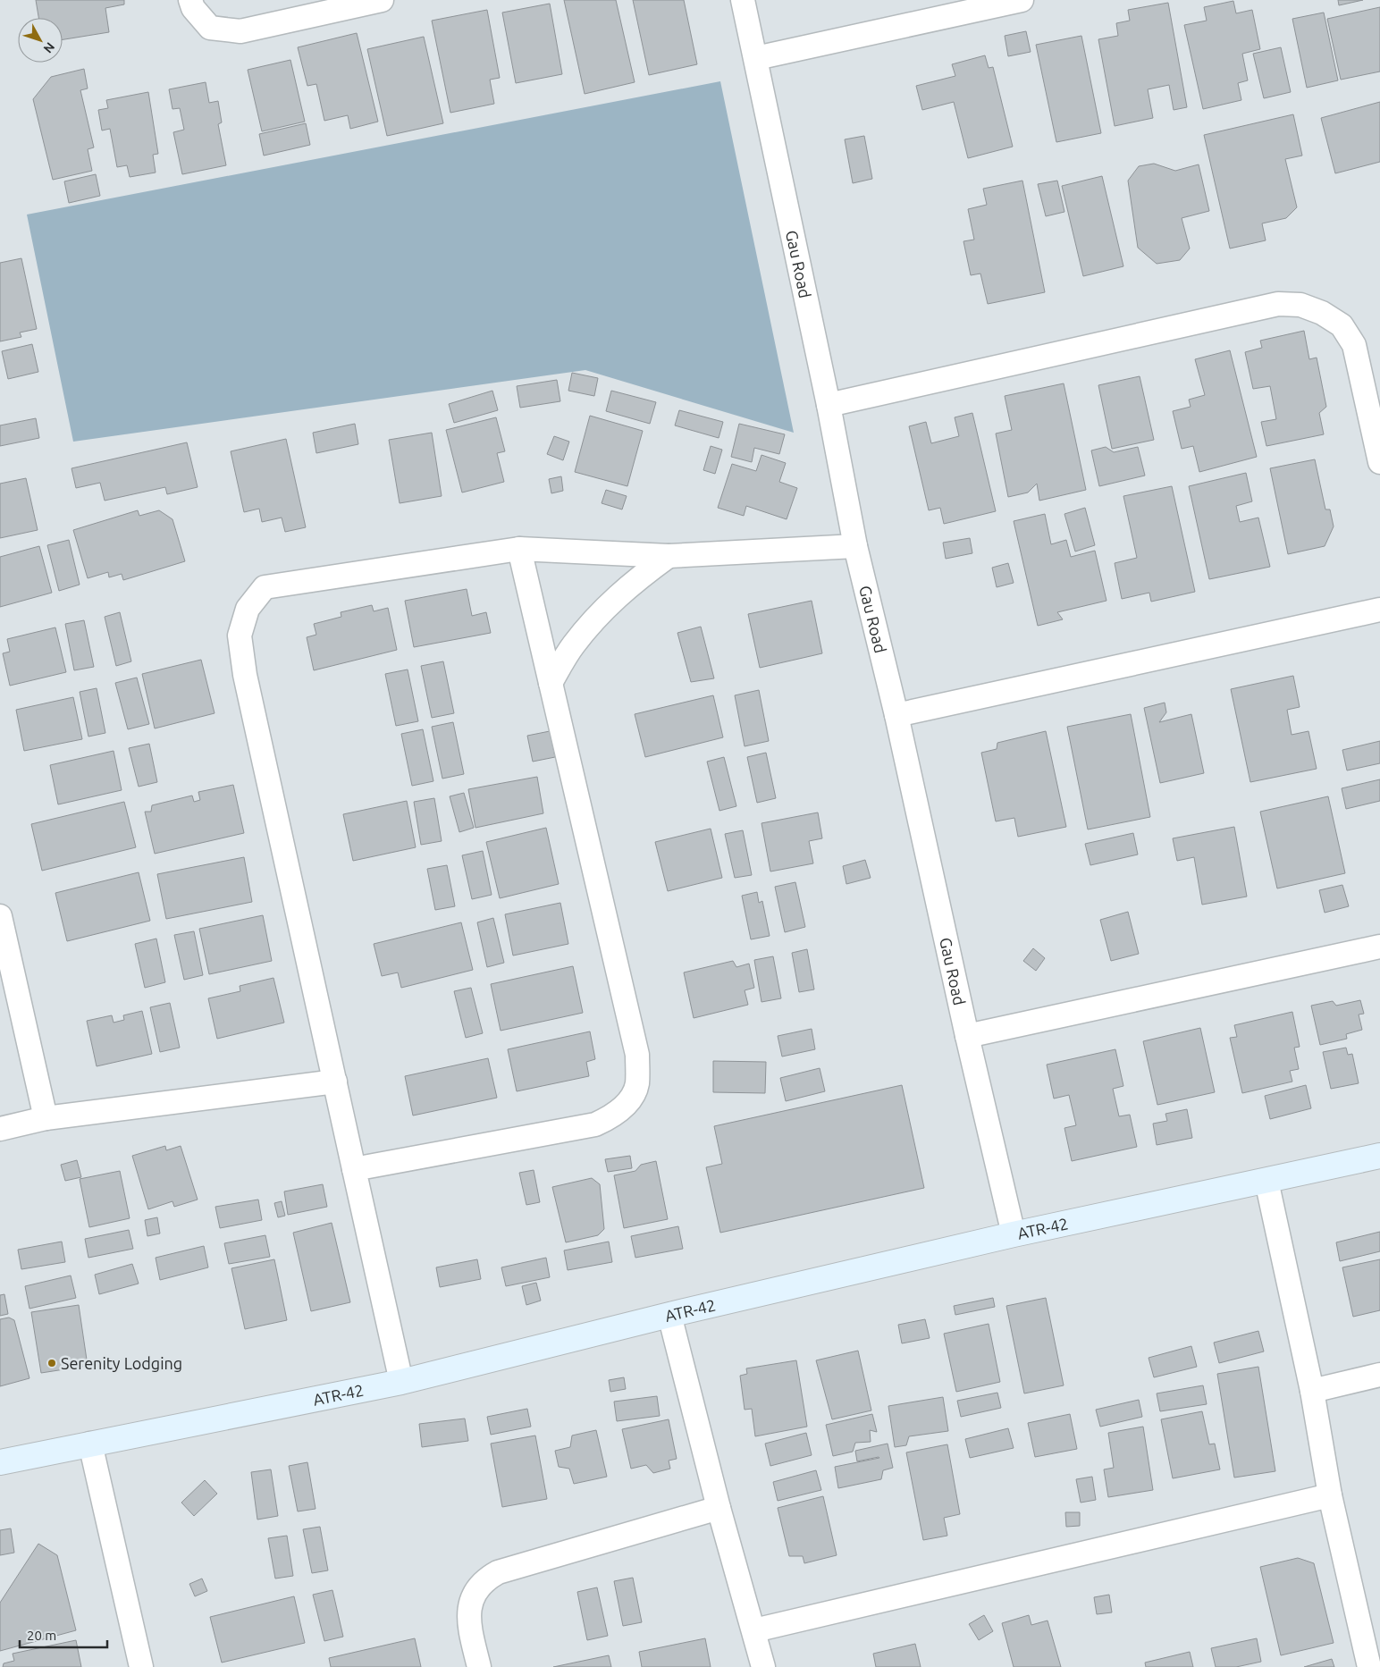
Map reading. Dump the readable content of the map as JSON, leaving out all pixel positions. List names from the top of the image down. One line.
{"streets":{"street":["Gau Road","ATR-42"]},"crossings":[["Gau Road","ATR-42"]],"places":["Serenity Lodging"],"scale_bar":"20 m","north":"bottom right"}
